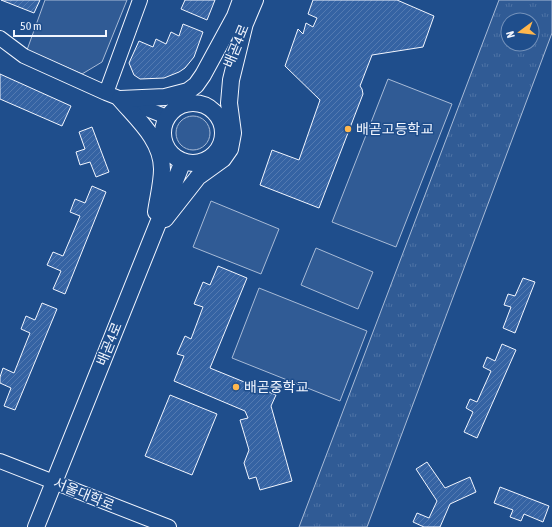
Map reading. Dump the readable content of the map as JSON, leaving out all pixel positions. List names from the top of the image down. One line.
{"streets":{"main road":["배곧4로"],"street":["서울대학로"]},"crossings":[["배곧4로","서울대학로"]],"places":["배곧고등학교","배곧중학교"],"scale_bar":"50 m","north":"left"}
